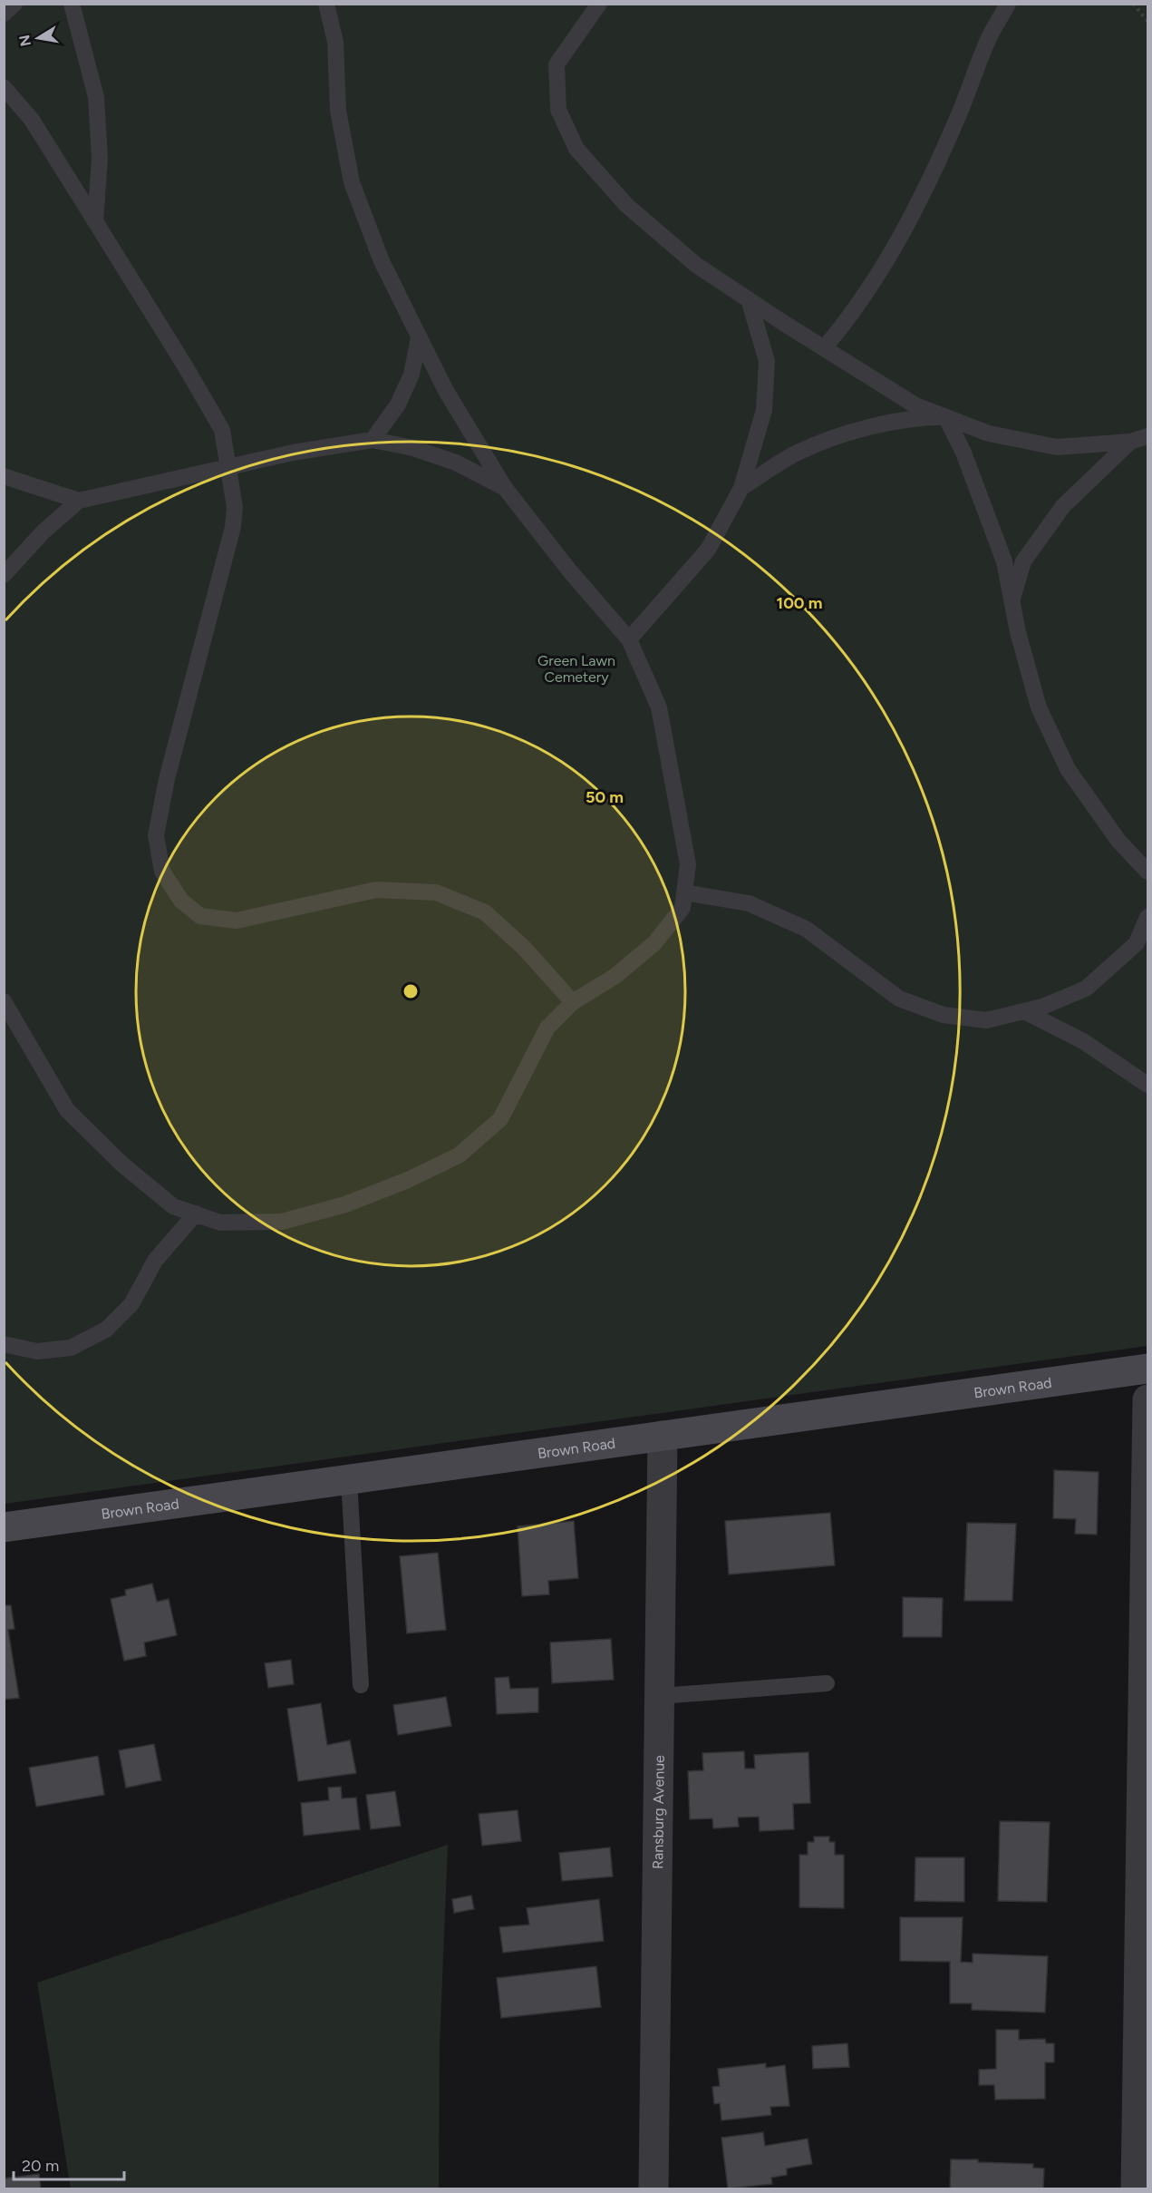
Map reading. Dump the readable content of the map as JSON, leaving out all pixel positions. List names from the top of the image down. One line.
{"streets":{"main road":["Brown Road"],"street":["Ransburg Avenue"]},"crossings":[["Brown Road","Ransburg Avenue"]],"parks":["Green Lawn Cemetery"],"scale_bar":"20 m","north":"left","rings":["100 m","50 m"]}
